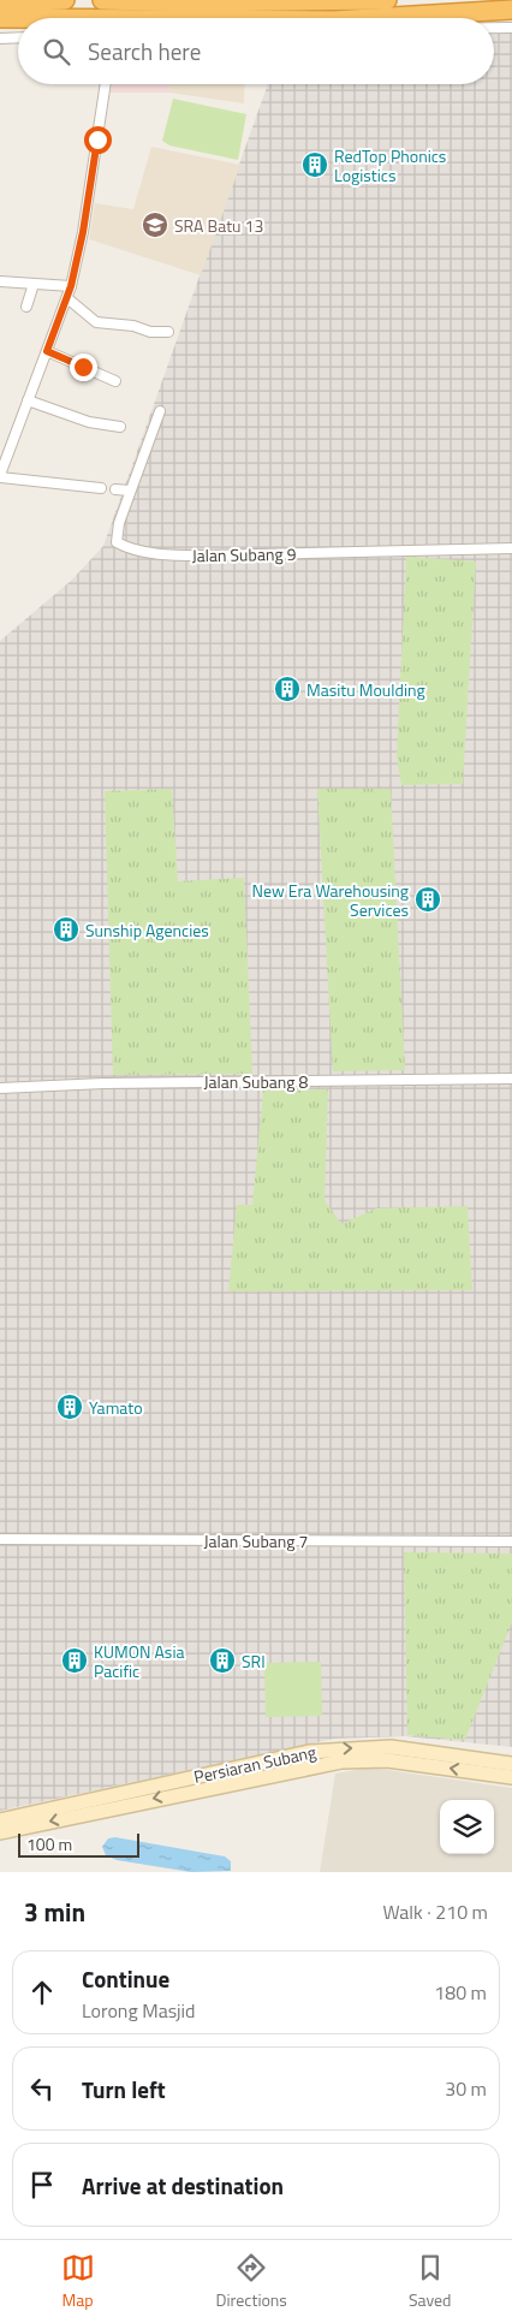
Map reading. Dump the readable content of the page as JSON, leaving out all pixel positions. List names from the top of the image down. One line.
{"streets":{"street":["Jalan Subang 9","Jalan Subang 8","Jalan Subang 7","Persiaran Subang"]},"places":{"building":["RedTop Phonics Logistics","Masitu Moulding","New Era Warehousing Services","Sunship Agencies","Yamato","KUMON Asia Pacific","SRI"],"school or university":["SRA Batu 13"]},"scale_bar":"100 m","page":{"search":"Search here","scale":"100 m","heading":["3 min","Walk · 210 m"],"list":[["Continue","Lorong Masjid","180 m"],["Turn left","30 m"],"Arrive at destination"],"nav":["Map","Directions","Saved"]}}
